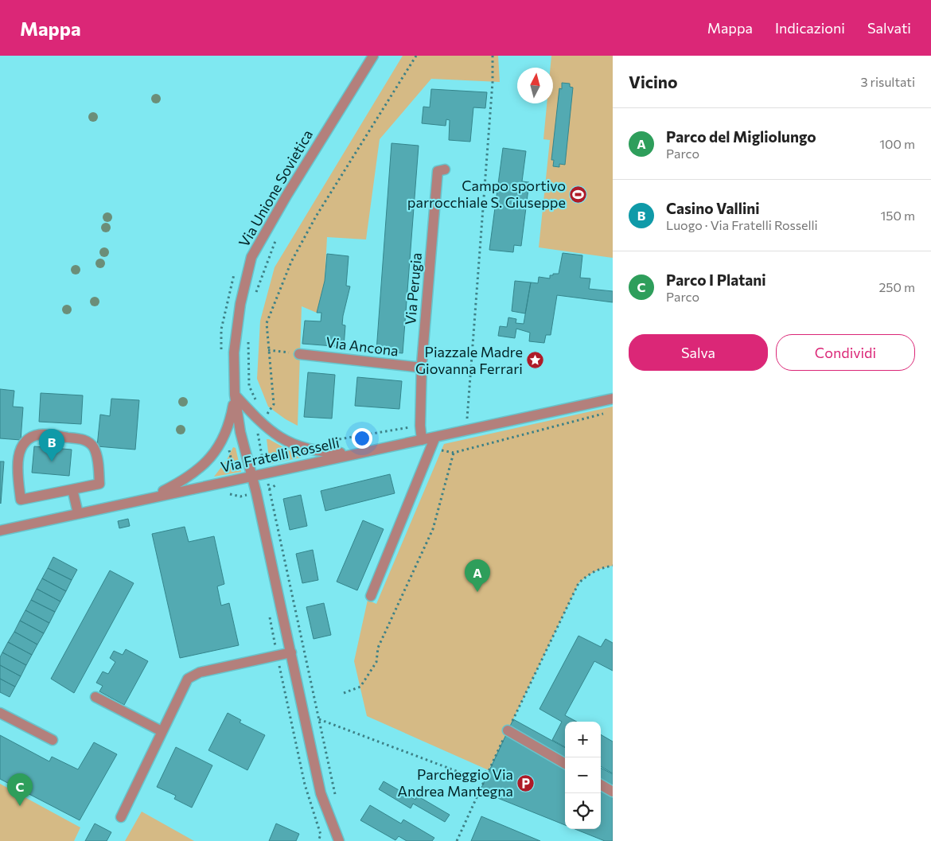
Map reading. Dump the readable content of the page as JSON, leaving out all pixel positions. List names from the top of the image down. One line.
{"streets":{"street":["Via Unione Sovietica","Via Perugia","Via Ancona","Via Fratelli Rosselli"]},"crossings":[["Via Unione Sovietica","Via Fratelli Rosselli"],["Via Perugia","Via Ancona"],["Via Perugia","Via Fratelli Rosselli"]],"places":{"sports":["Campo sportivo parrocchiale S. Giuseppe"],"place":["Piazzale Madre Giovanna Ferrari"],"parking":["Parcheggio Via Andrea Mantegna"]},"north":"top","page":{"header":"Mappa","nav":["Mappa","Indicazioni","Salvati"],"heading":["Vicino","3 risultati"],"list":[{"mark":"A","name":"Parco del Migliolungo","note":"Parco","value":"100 m"},{"mark":"B","name":"Casino Vallini","note":"Luogo · Via Fratelli Rosselli","value":"150 m"},{"mark":"C","name":"Parco I Platani","note":"Parco","value":"250 m"}],"buttons":["Salva","Condividi"],"pins":["B","A","C"],"map_buttons":["+","−"]}}
